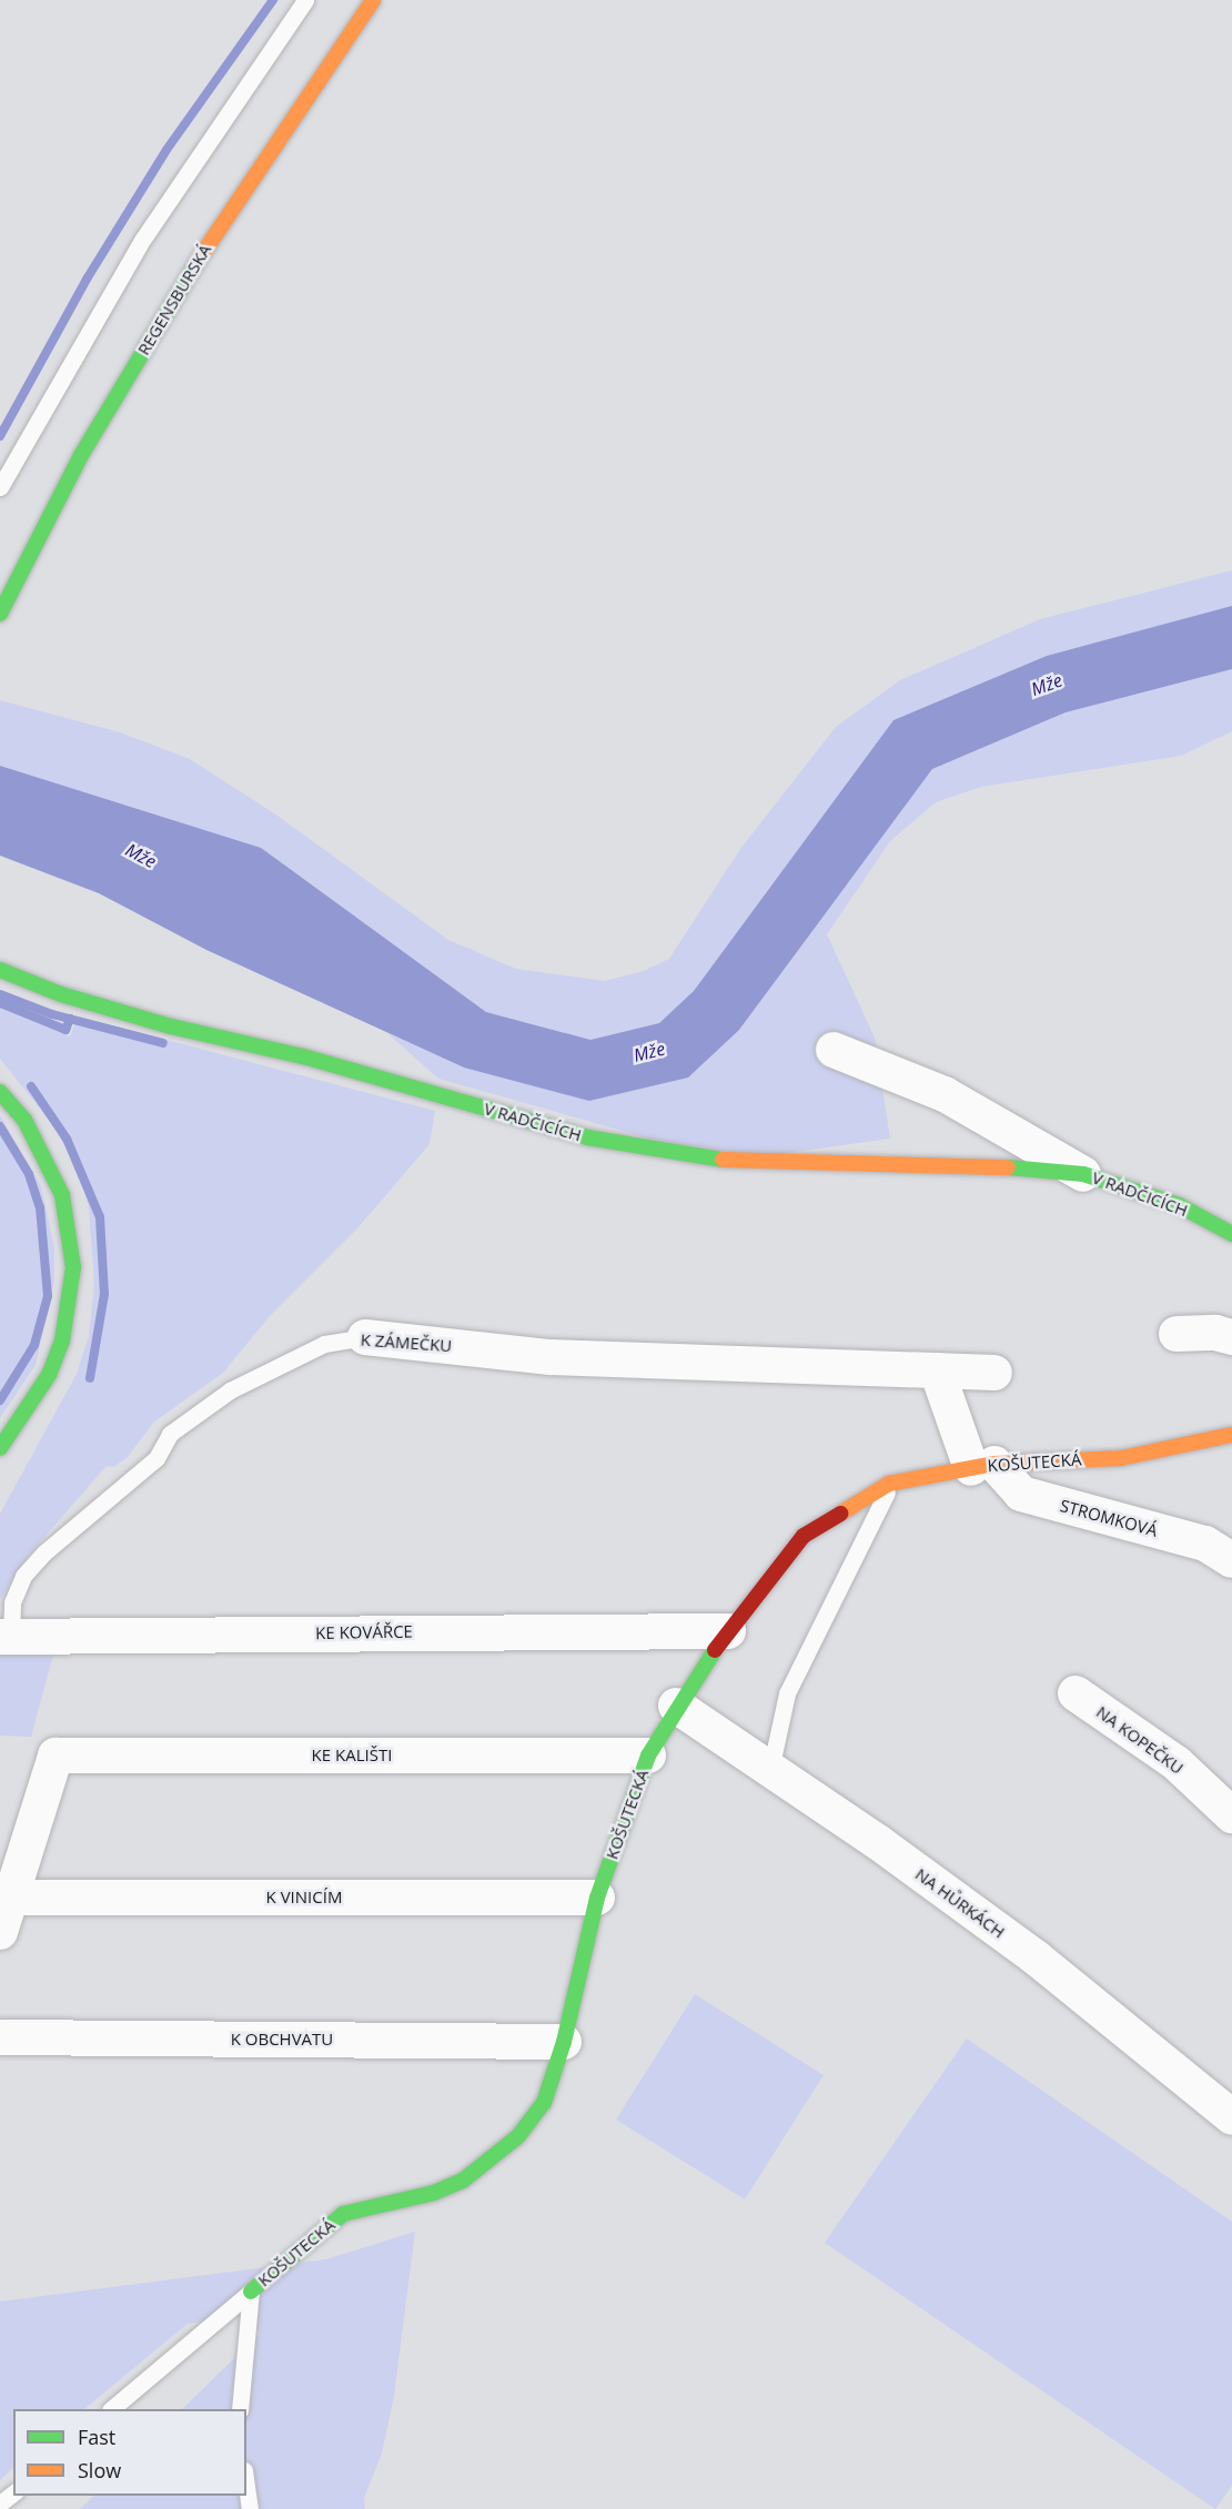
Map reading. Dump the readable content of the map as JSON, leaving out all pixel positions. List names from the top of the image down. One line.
{"streets":{"street":["REGENSBURSKÁ","V RADČICÍCH","K ZÁMEČKU","KOŠUTECKÁ","STROMKOVÁ","KE KOVÁŘCE","NA KOPEČKU","KE KALIŠTI","K VINICÍM","NA HŮRKÁCH","K OBCHVATU"]},"crossings":[["K ZÁMEČKU","KE KOVÁŘCE"],["KOŠUTECKÁ","STROMKOVÁ"],["KOŠUTECKÁ","KE KOVÁŘCE"],["KOŠUTECKÁ","KE KALIŠTI"],["KOŠUTECKÁ","K VINICÍM"],["KOŠUTECKÁ","NA HŮRKÁCH"],["KOŠUTECKÁ","K OBCHVATU"],["KE KALIŠTI","K VINICÍM"]],"water":["Mže"],"legend":["Fast","Slow"]}
